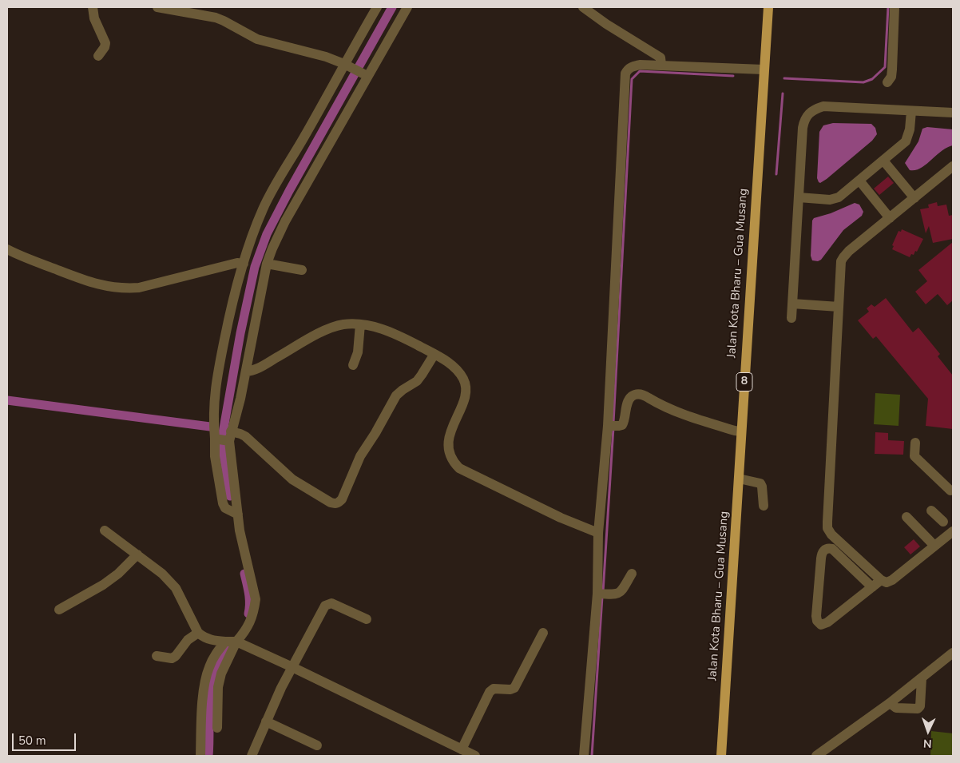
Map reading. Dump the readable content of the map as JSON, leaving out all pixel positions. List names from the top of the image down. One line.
{"streets":{"main road":["Jalan Kota Bharu – Gua Musang","8"]},"scale_bar":"50 m","north":"bottom"}
